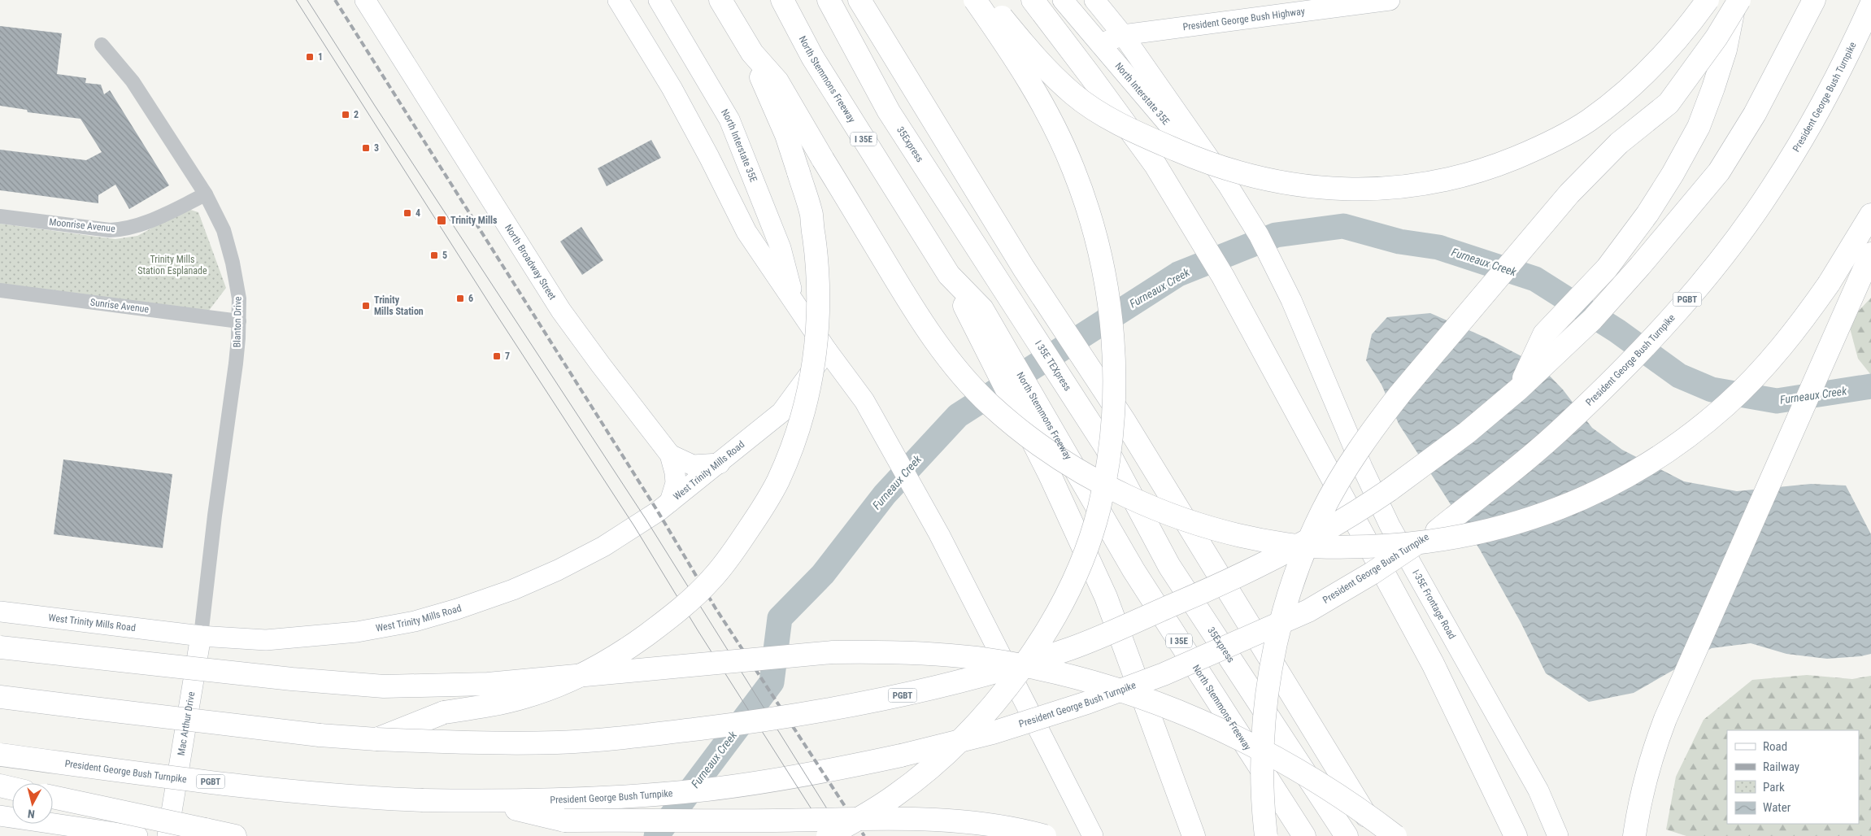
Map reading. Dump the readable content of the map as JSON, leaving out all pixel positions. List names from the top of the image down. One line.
{"streets":{"highway":["North Stemmons Freeway","President George Bush Turnpike","I 35E","35Express","PGBT","I 35E TEXpress"],"main road":["President George Bush Highway","North Interstate 35E","North Broadway Street","West Trinity Mills Road","I-35E Frontage Road","Mac Arthur Drive"],"street":["Moonrise Avenue","Sunrise Avenue","Blanton Drive"]},"crossings":[["President George Bush Highway","North Interstate 35E"],["North Interstate 35E","I-35E Frontage Road"],["35Express","I 35E TEXpress"],["Moonrise Avenue","Blanton Drive"],["North Broadway Street","West Trinity Mills Road"],["Sunrise Avenue","Blanton Drive"],["Blanton Drive","West Trinity Mills Road"],["Blanton Drive","Mac Arthur Drive"],["West Trinity Mills Road","Mac Arthur Drive"]],"water":["Furneaux Creek"],"parks":["Trinity Mills Station Esplanade"],"places":{"transit":["1","2","3","4","Trinity Mills","5","6","Trinity Mills Station","7"]},"legend":["Road","Railway","Park","Water"],"north":"bottom"}
